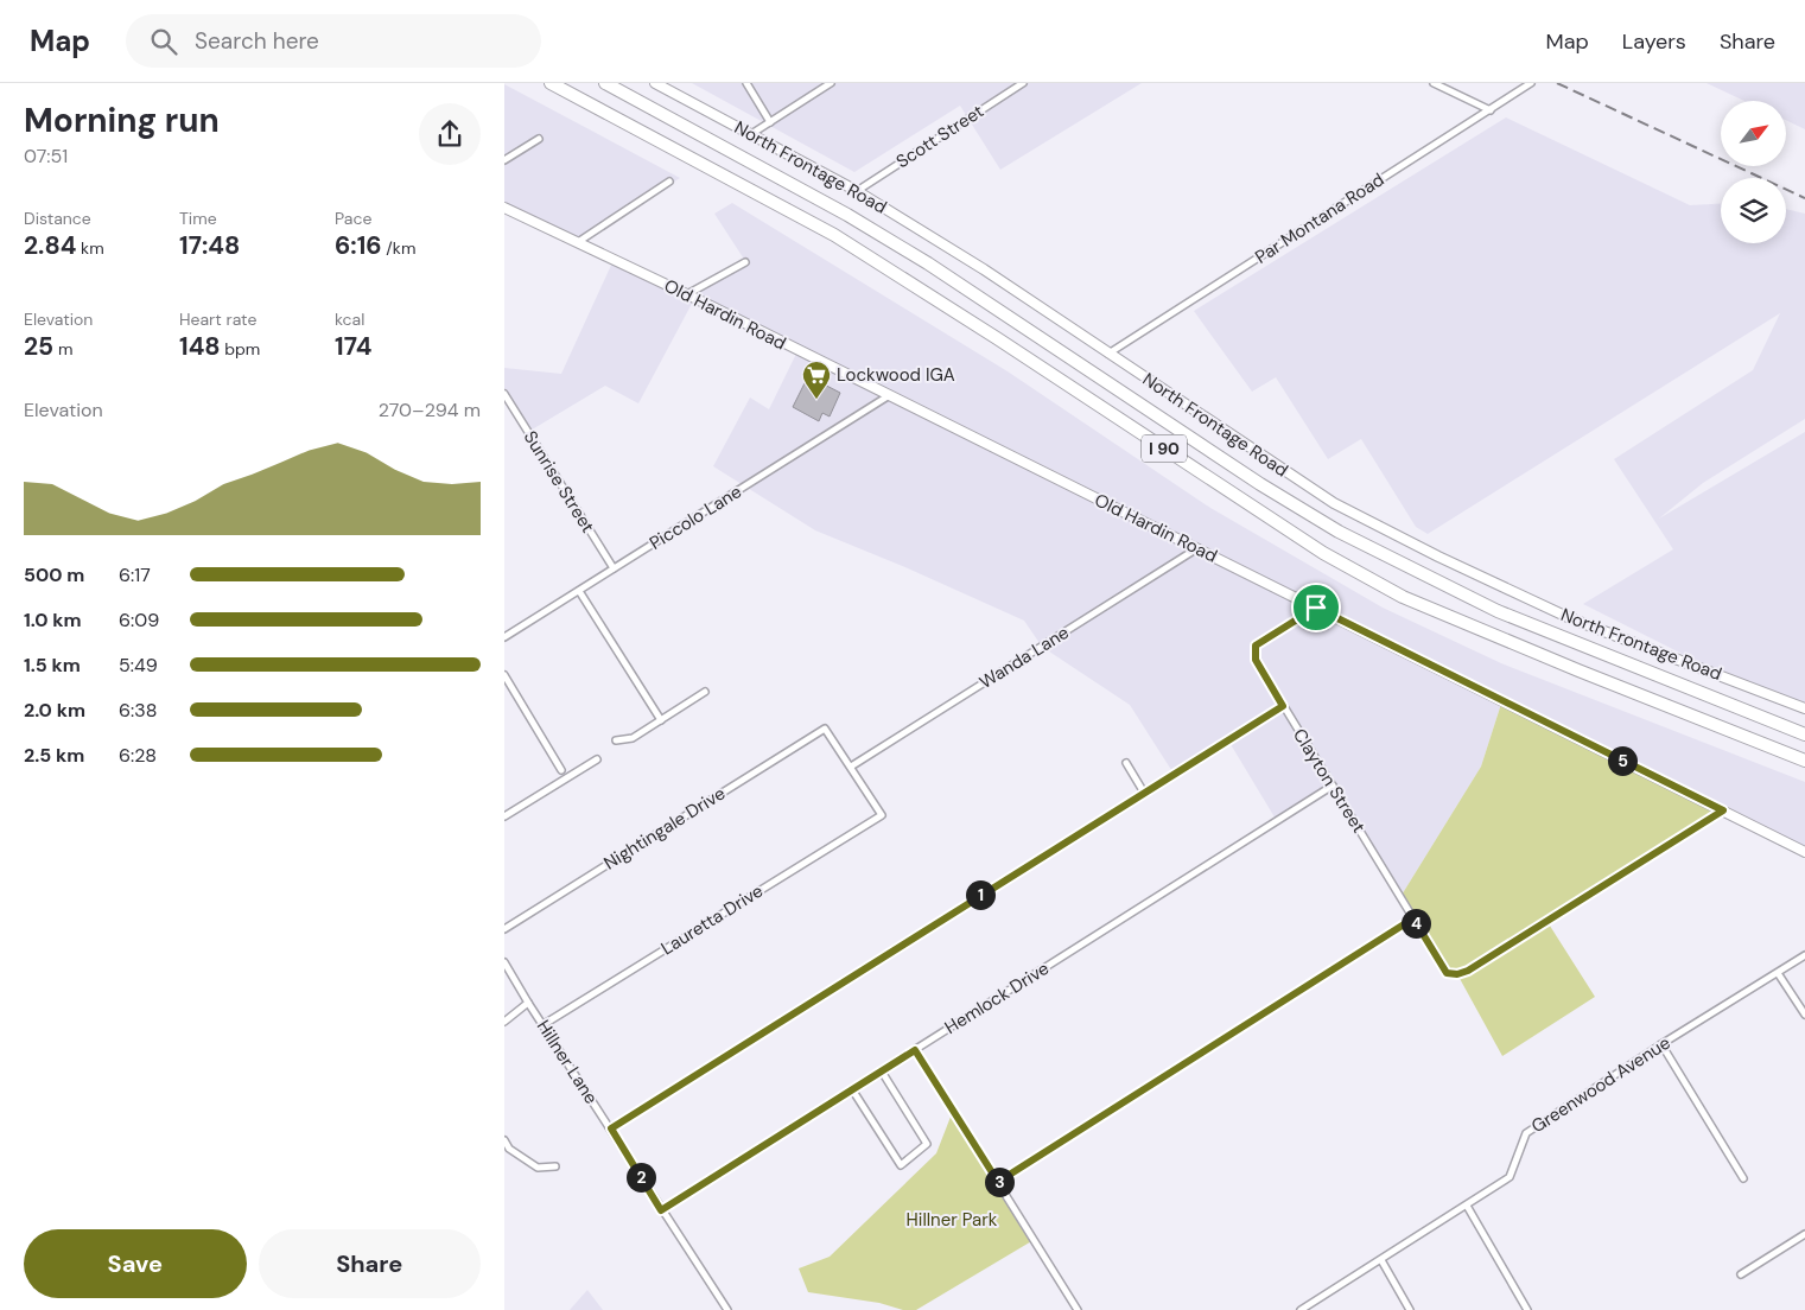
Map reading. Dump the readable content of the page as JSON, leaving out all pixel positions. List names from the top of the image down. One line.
{"streets":{"highway":["I 90"],"main road":["North Frontage Road","Old Hardin Road"],"street":["Scott Street","Par Montana Road","Sunrise Street","Piccolo Lane","Wanda Lane","Clayton Street","Nightingale Drive","Lauretta Drive","Hemlock Drive","Hillner Lane","Greenwood Avenue"]},"crossings":[["Scott Street","North Frontage Road"],["North Frontage Road","Par Montana Road"],["Old Hardin Road","Piccolo Lane"],["Old Hardin Road","Wanda Lane"],["Old Hardin Road","Clayton Street"],["Sunrise Street","Piccolo Lane"],["Wanda Lane","Nightingale Drive"],["Wanda Lane","Lauretta Drive"],["Clayton Street","Hemlock Drive"],["Nightingale Drive","Lauretta Drive"],["Lauretta Drive","Hillner Lane"],["Hemlock Drive","Hillner Lane"]],"parks":["Hillner Park"],"places":{"supermarket":["Lockwood IGA"]},"north":"top right","page":{"header":"Map","search":"Search here","nav":["Map","Layers","Share"],"heading":["Morning run","07:51"],"stats":[["Distance","2.84 km"],["Time","17:48"],["Pace","6:16 /km"],["Elevation","25 m"],["Heart rate","148 bpm"],["kcal","174"]],"chart":["Elevation","270–294 m"],"list":[{"name":"500 m","note":"6:17"},{"name":"1.0 km","note":"6:09"},{"name":"1.5 km","note":"5:49"},{"name":"2.0 km","note":"6:38"},{"name":"2.5 km","note":"6:28"}],"pins":["5","1","4","2","3"],"buttons":["Save","Share"]}}
